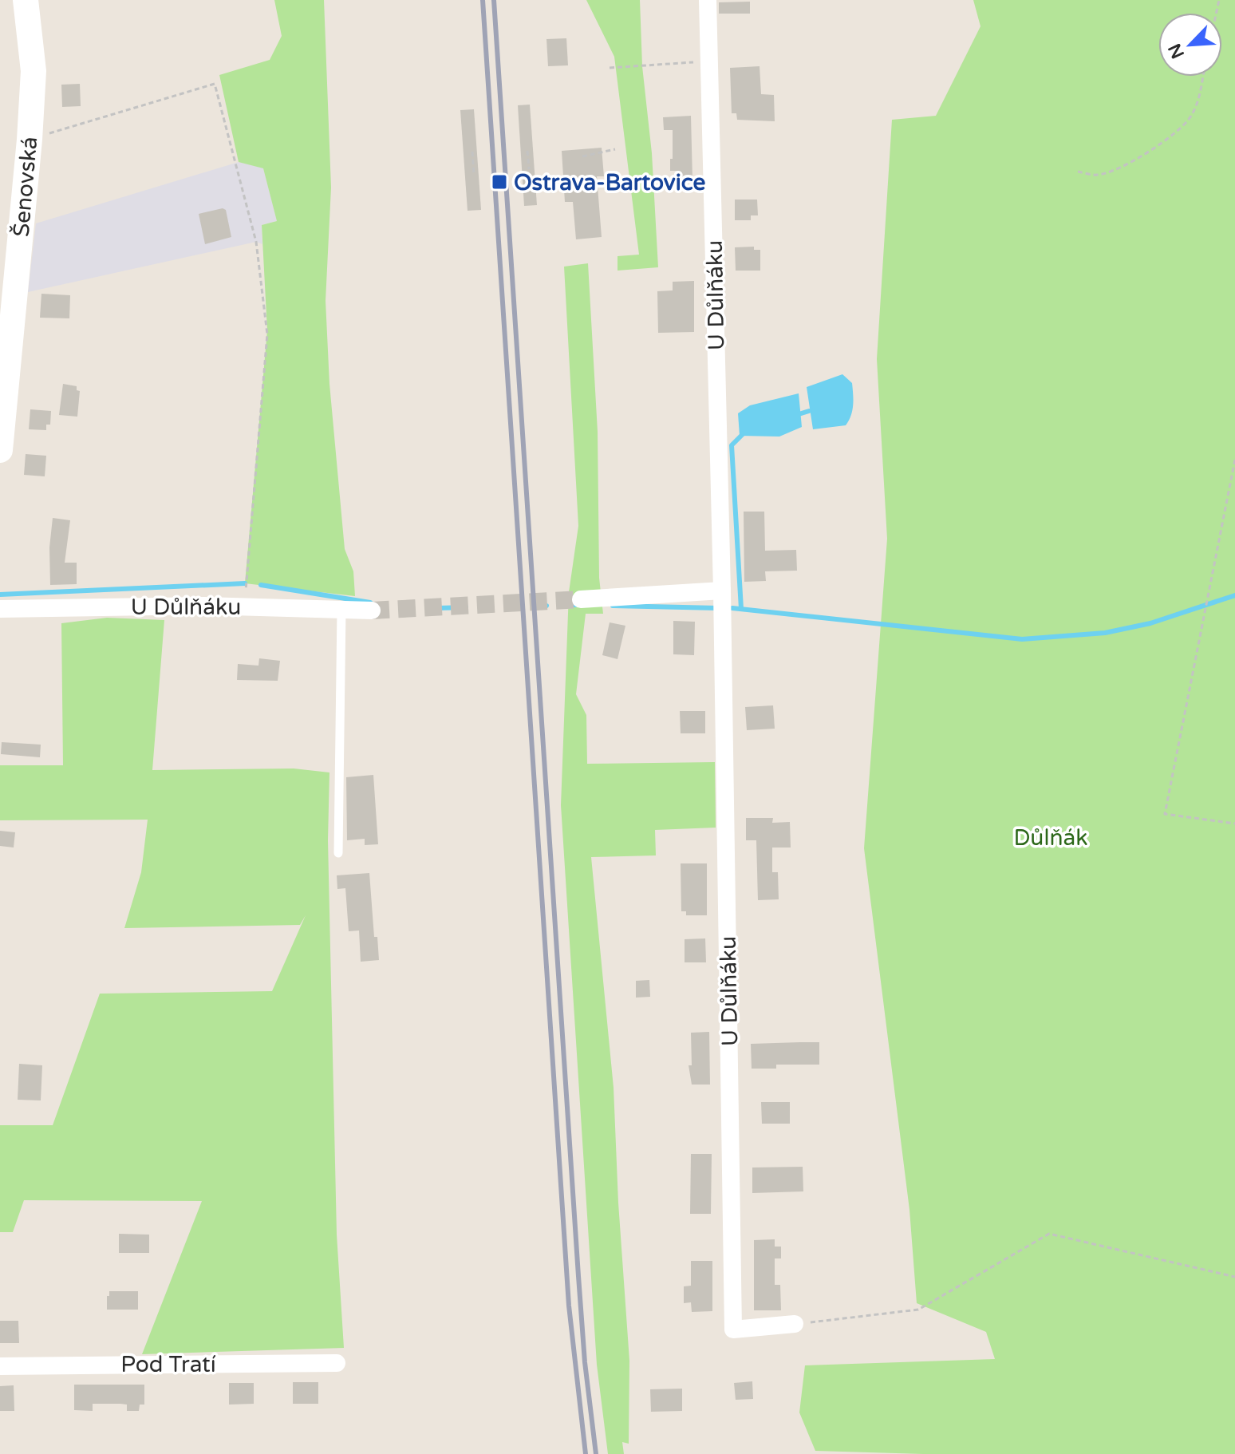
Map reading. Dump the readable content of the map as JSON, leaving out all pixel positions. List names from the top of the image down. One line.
{"streets":{"street":["Šenovská","U Důlňáku","Pod Tratí"]},"parks":["Důlňák"],"places":{"transit":["Ostrava-Bartovice"]},"north":"bottom left"}
